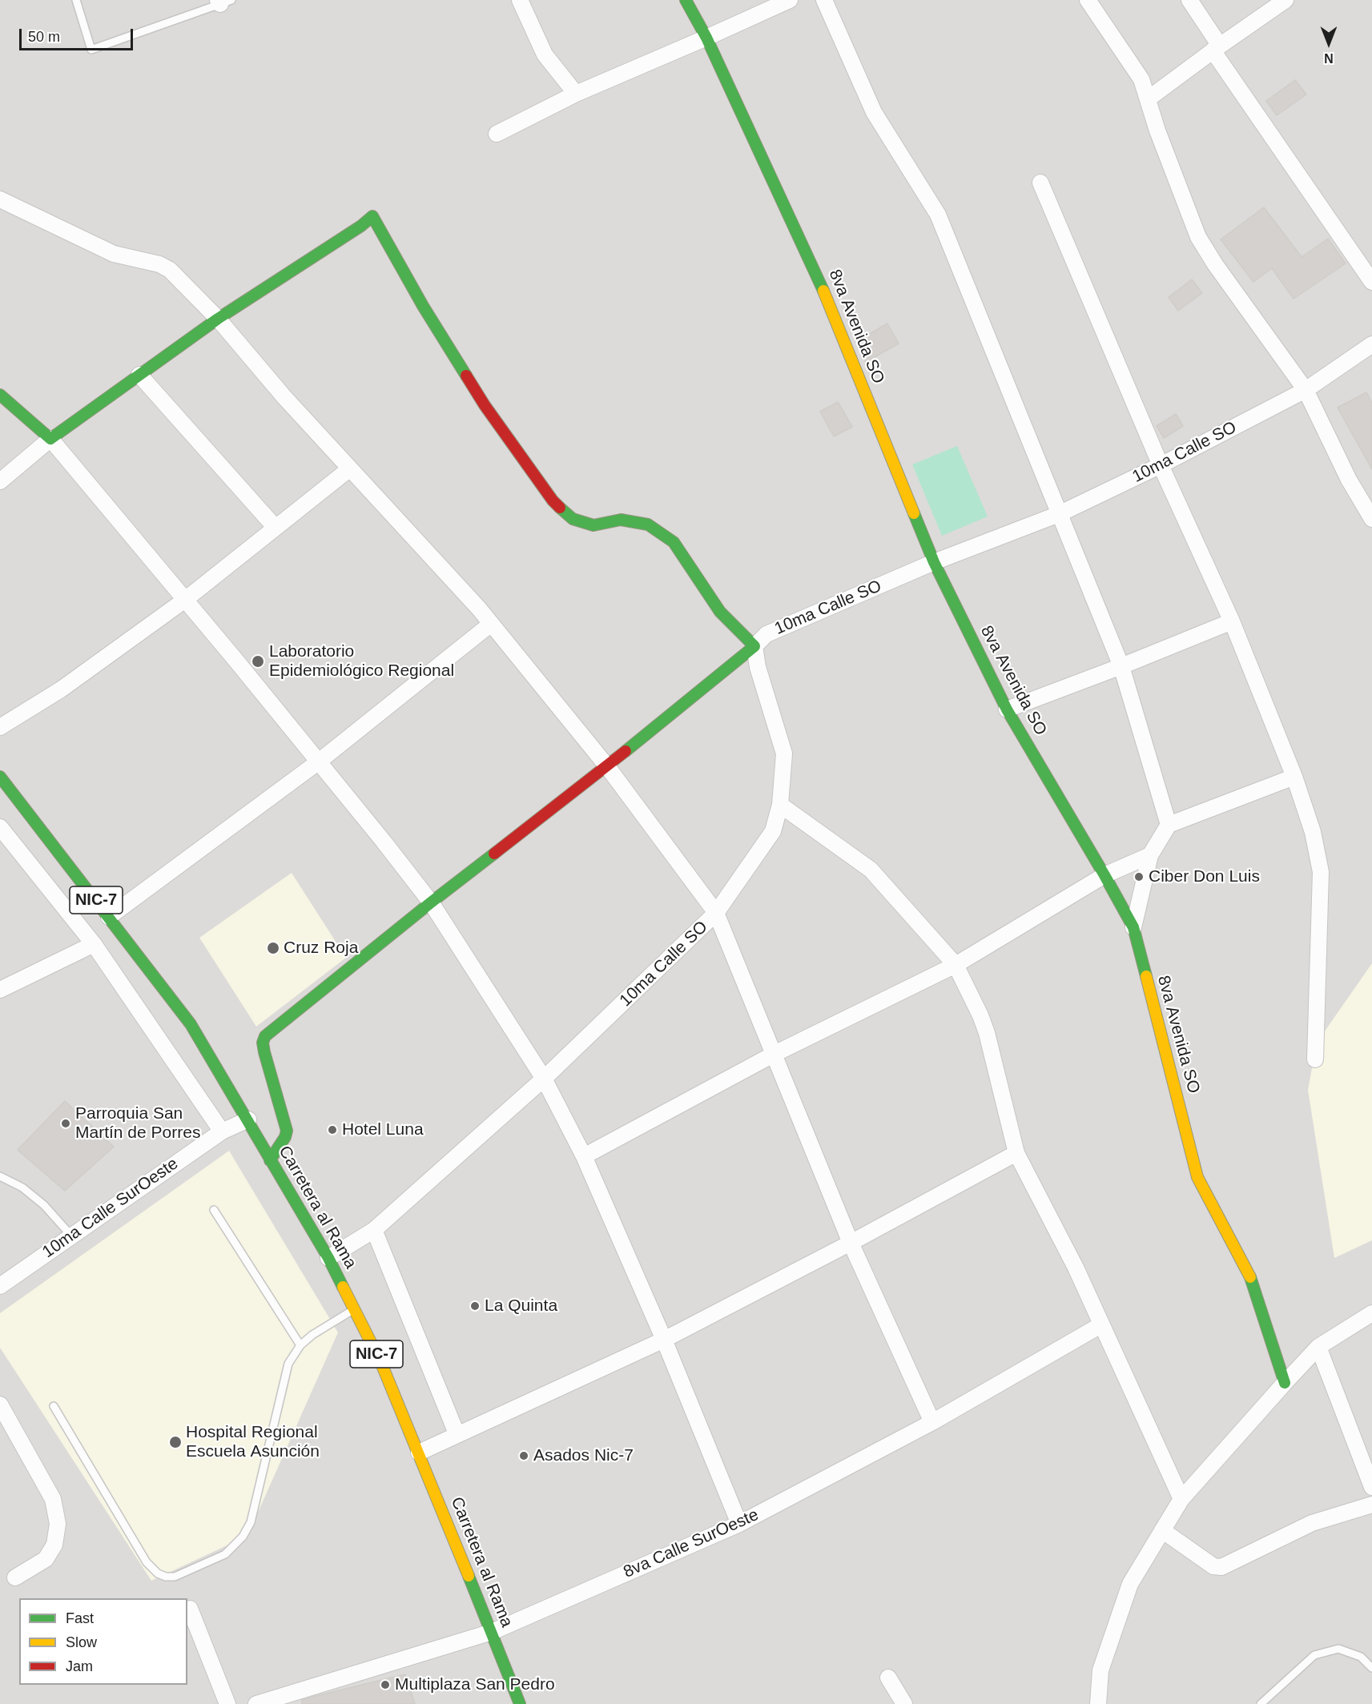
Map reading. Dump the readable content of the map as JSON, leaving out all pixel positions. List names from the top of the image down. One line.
{"streets":{"main road":["8va Avenida SO","NIC-7","Carretera al Rama"],"street":["10ma Calle SO","10ma Calle SurOeste","8va Calle SurOeste"]},"crossings":[["8va Avenida SO","10ma Calle SO"],["10ma Calle SO","Carretera al Rama"],["Carretera al Rama","10ma Calle SurOeste"],["Carretera al Rama","8va Calle SurOeste"]],"places":["Laboratorio Epidemiológico Regional","Ciber Don Luis","Cruz Roja","Parroquia San Martín de Porres","Hotel Luna","La Quinta","Hospital Regional Escuela Asunción","Asados Nic-7","Multiplaza San Pedro"],"legend":["Fast","Slow","Jam"],"scale_bar":"50 m","north":"bottom"}
